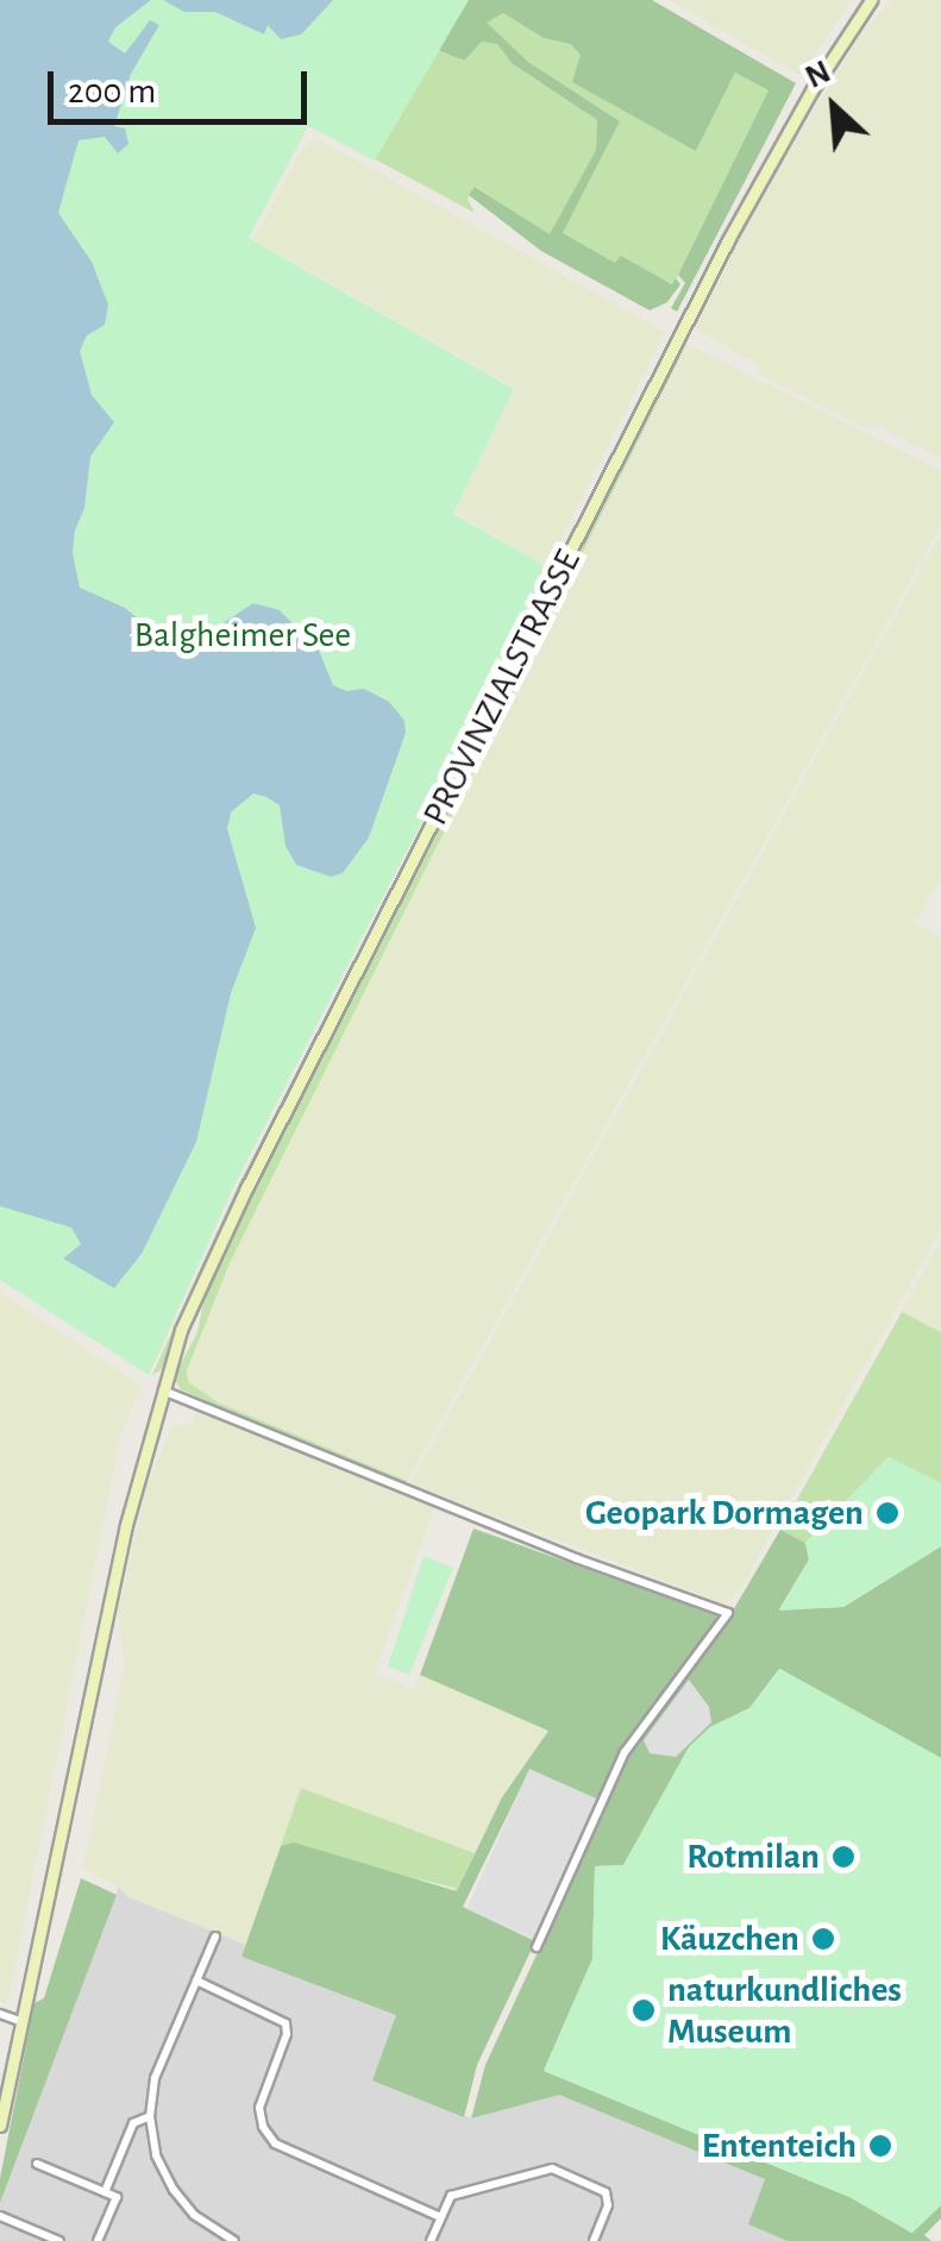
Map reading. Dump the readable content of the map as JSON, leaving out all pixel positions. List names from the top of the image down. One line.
{"streets":{"main road":["PROVINZIALSTRASSE"]},"parks":["Balgheimer See"],"places":["Geopark Dormagen","Rotmilan","Käuzchen","naturkundliches Museum","Ententeich"],"scale_bar":"200 m","north":"top left"}
